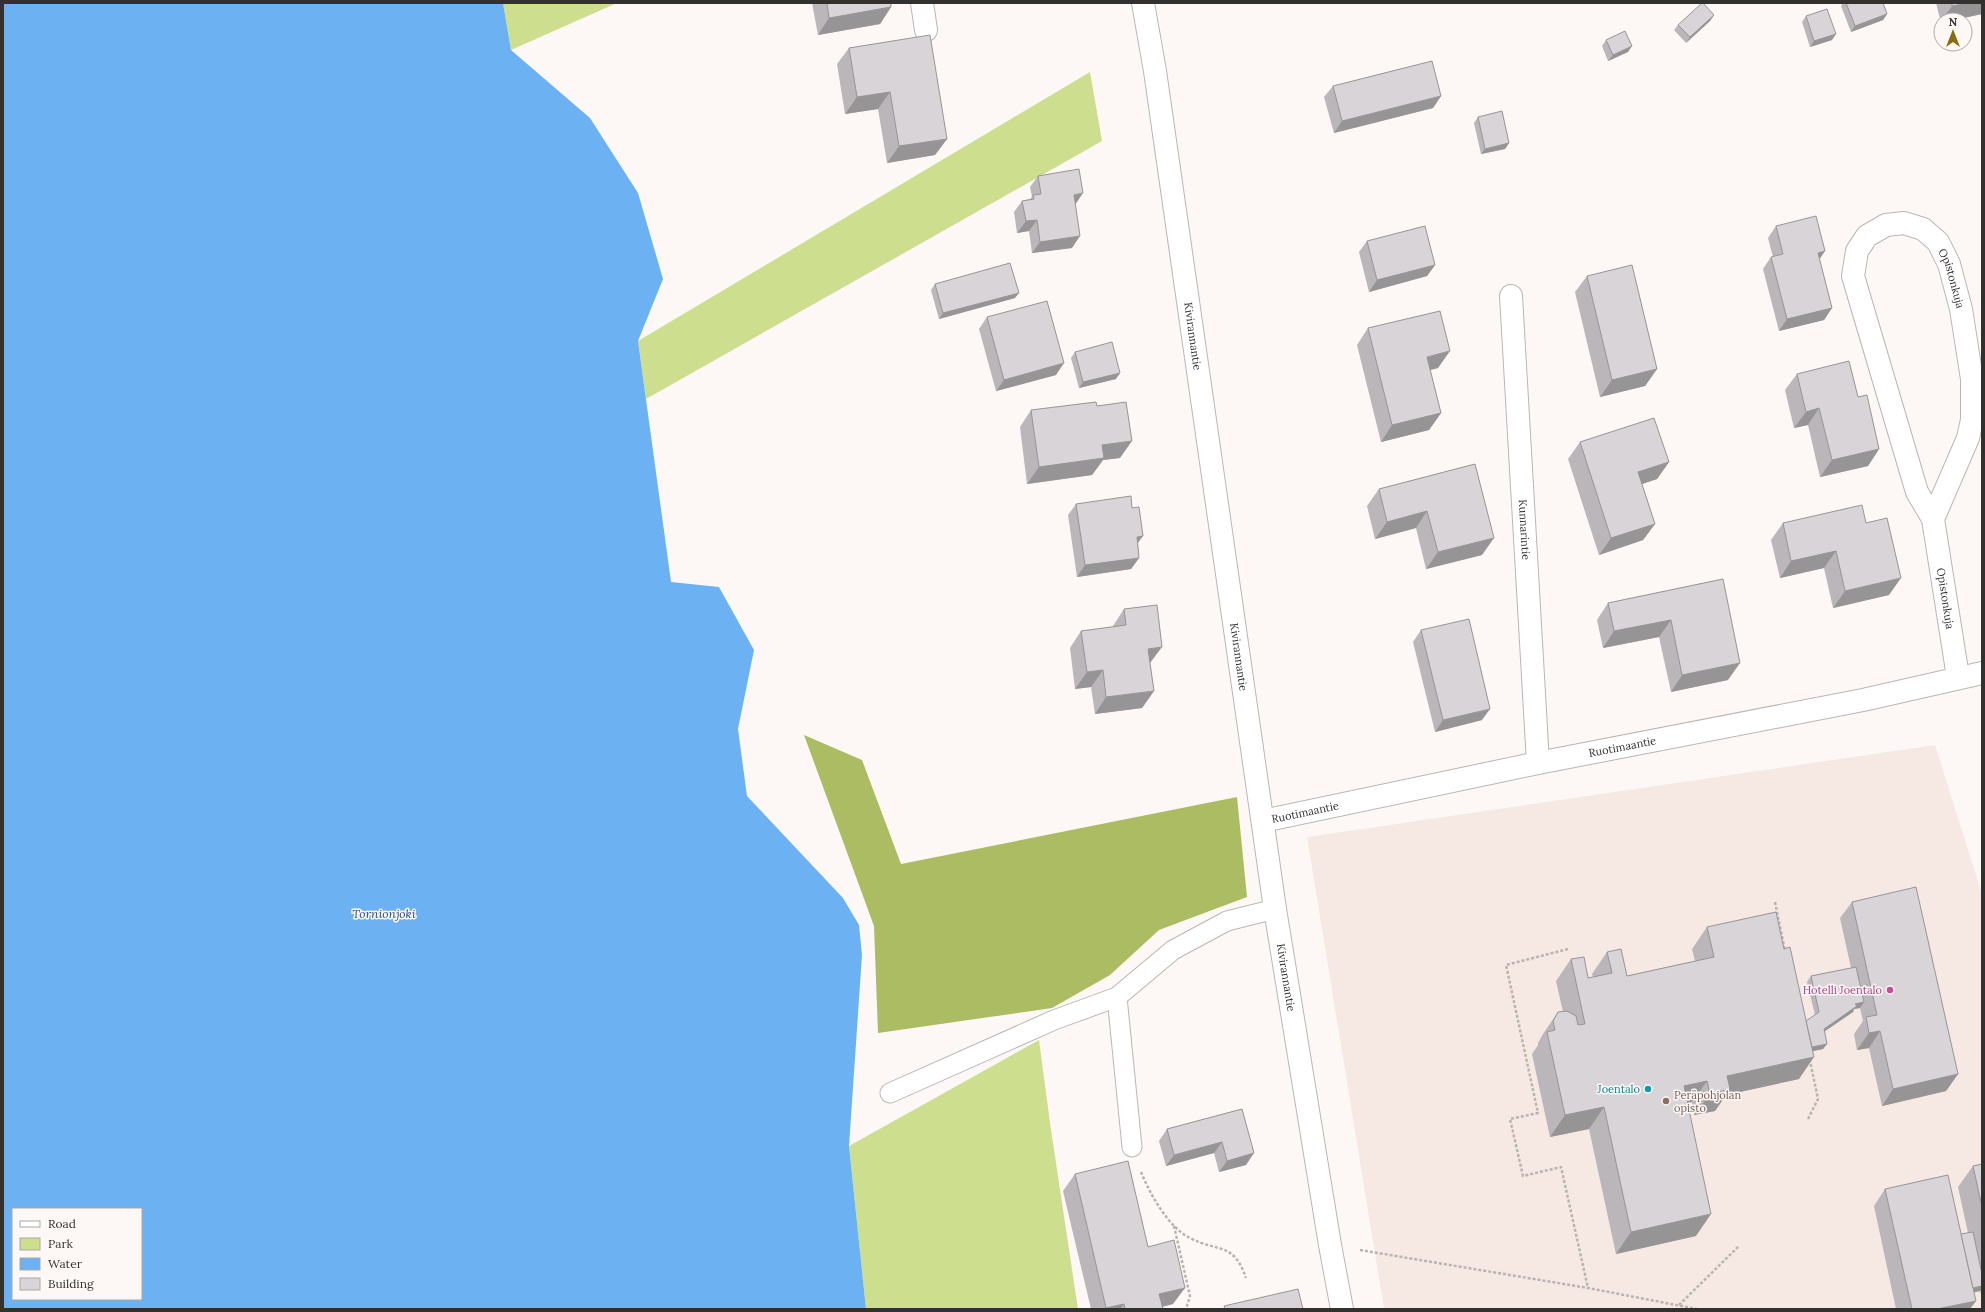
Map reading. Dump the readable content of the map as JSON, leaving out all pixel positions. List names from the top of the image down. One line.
{"streets":{"street":["Opistonkuja","Kivirannantie","Kunnarintie","Ruotimaantie"]},"crossings":[["Opistonkuja","Ruotimaantie"],["Kivirannantie","Ruotimaantie"],["Kunnarintie","Ruotimaantie"]],"water":["Tornionjoki"],"places":["Hotelli Joentalo","Joentalo","Peräpohjolan opisto"],"legend":["Road","Park","Water","Building"],"north":"top"}
